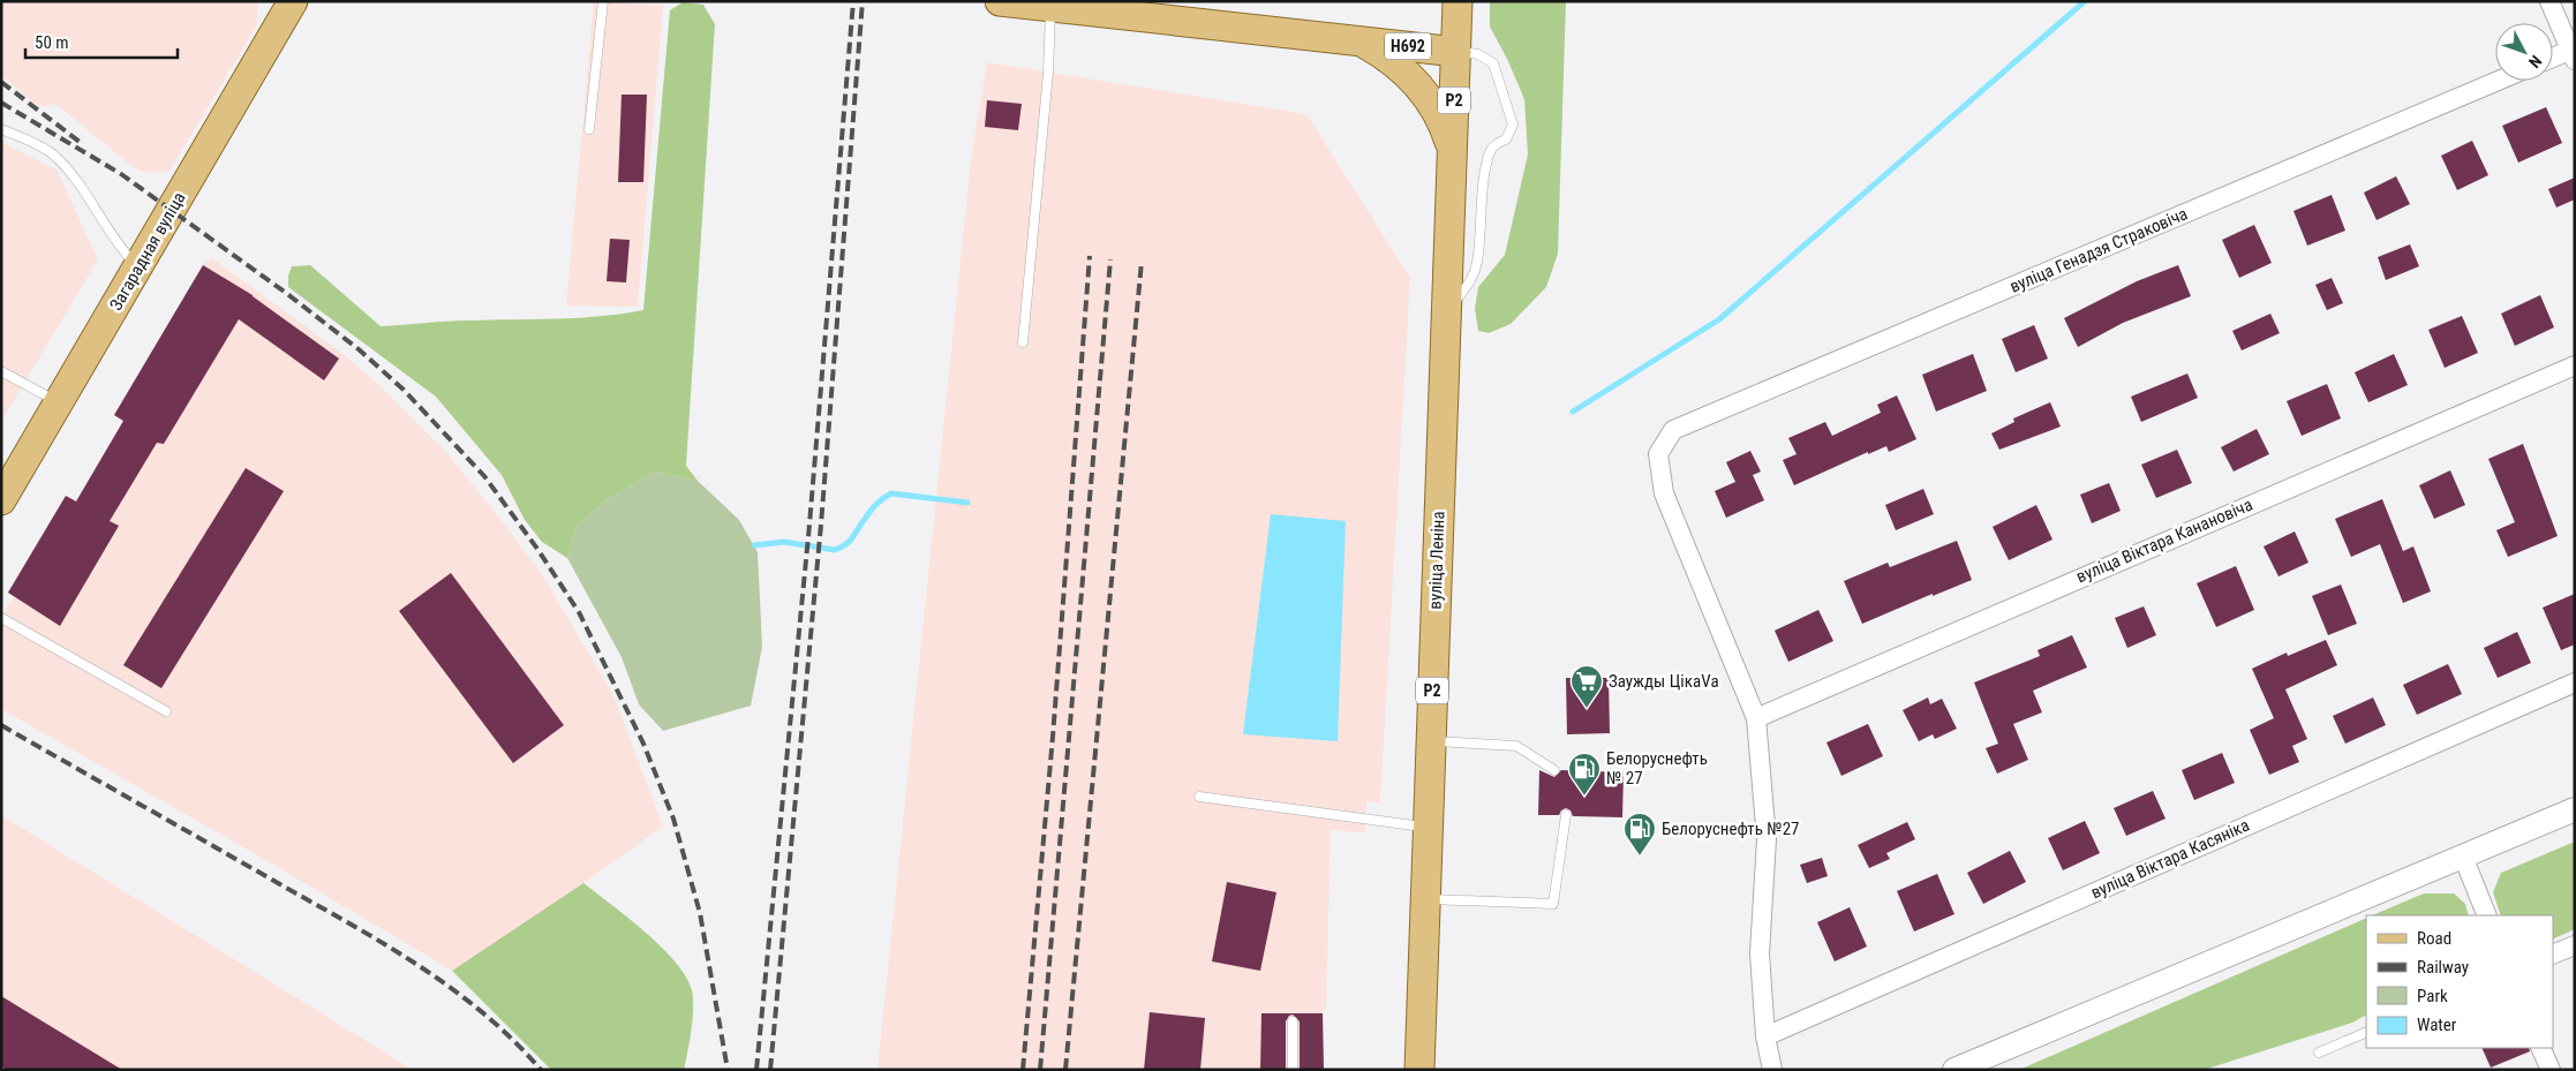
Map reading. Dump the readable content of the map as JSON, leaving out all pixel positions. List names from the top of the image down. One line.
{"streets":{"main road":["Н692","Р2","Загарадная вуліца","вуліца Леніна"],"street":["вуліца Генадзя Страковіча","вуліца Віктара Канановіча","вуліца Віктара Касяніка"]},"crossings":[["Н692","Р2"],["Н692","вуліца Леніна"],["Р2","вуліца Леніна"],["вуліца Генадзя Страковіча","вуліца Віктара Канановіча"]],"places":{"supermarket":["Заужды ЦікаVа"],"fuel station":["Белоруснефть № 27","Белоруснефть №27"]},"legend":["Road","Railway","Park","Water"],"scale_bar":"50 m","north":"bottom right"}
